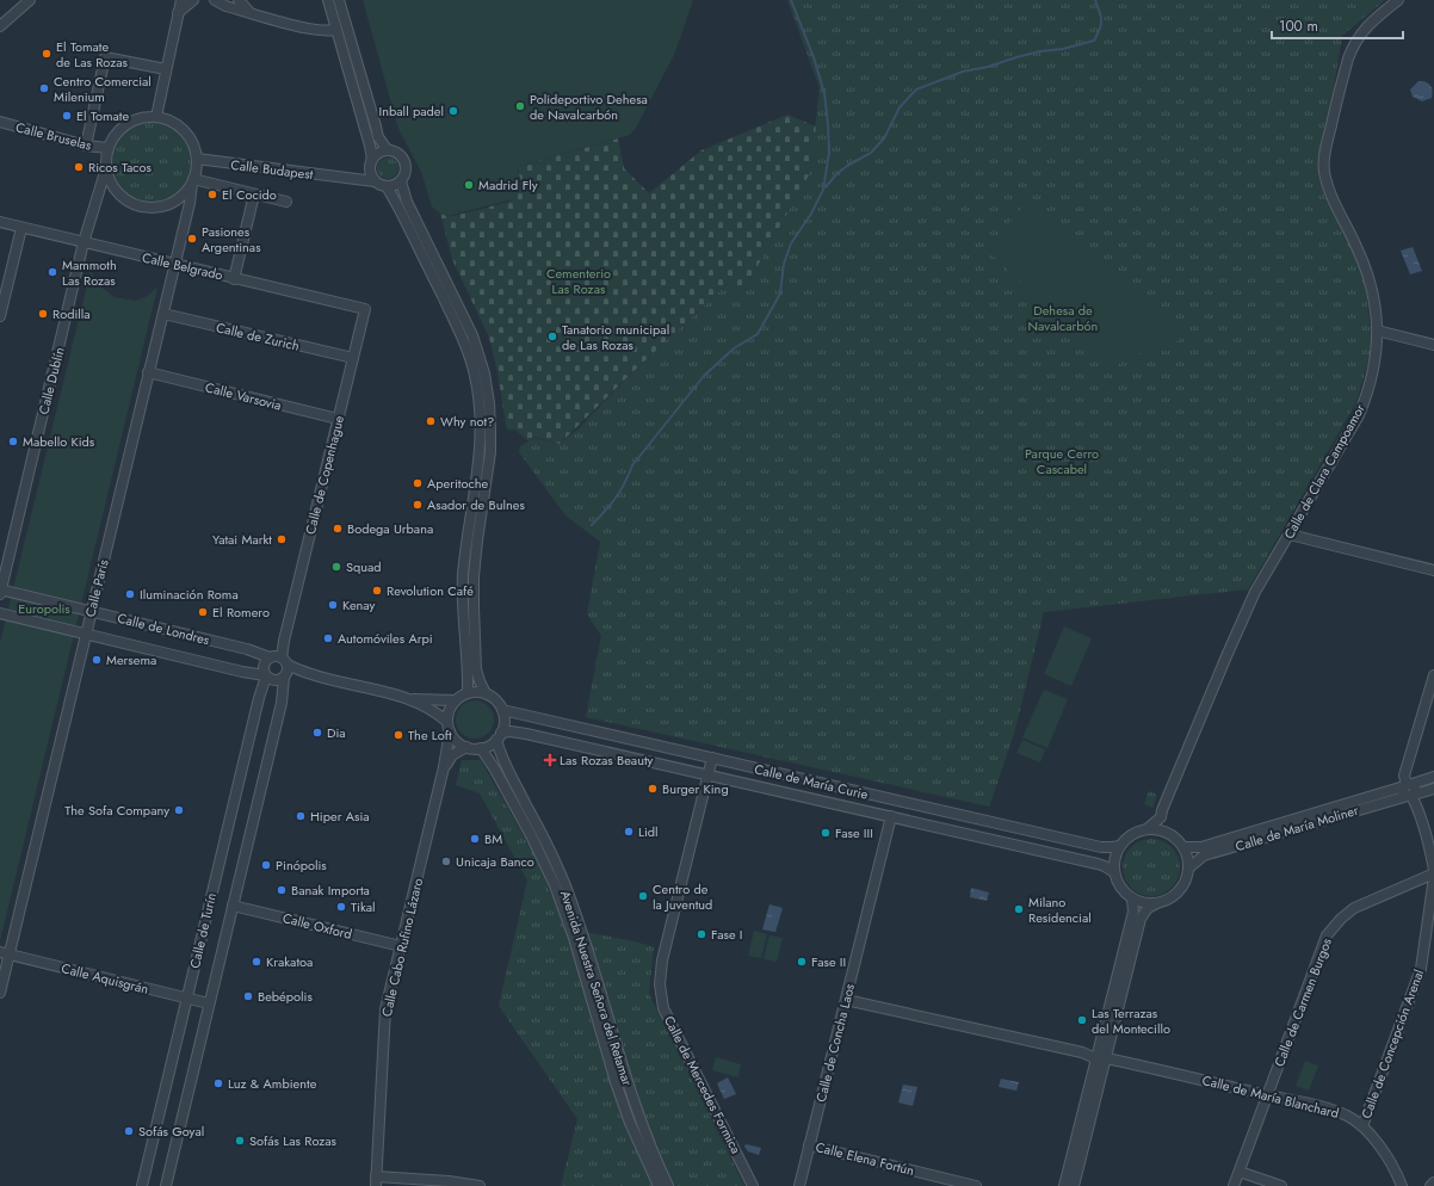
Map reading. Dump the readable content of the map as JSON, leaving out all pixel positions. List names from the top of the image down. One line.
{"streets":{"street":["Calle Bruselas","Calle Budapest","Calle Belgrado","Calle de Zurich","Calle Dublín","Calle Varsovia","Calle de Clara Campoamor","Calle de Copenhague","Calle París","Calle de Londres","Calle de María Curie","Calle de María Moliner","Calle Oxford","Calle de Turín","Calle Cabo Rufino Lázaro","Calle Aquisgrán","Avenida Nuestra Señora del Retamar","Calle de Carmen Burgos","Calle de Concha Laos","Calle de Concepción Arenal","Calle de Mercedes Formica","Calle de María Blanchard","Calle Elena Fortún"]},"crossings":[["Calle Bruselas","Calle Budapest"],["Calle Bruselas","Calle Dublín"],["Calle Bruselas","Calle París"],["Calle Budapest","Calle Dublín"],["Calle Budapest","Calle París"],["Calle Belgrado","Calle Dublín"],["Calle Belgrado","Calle de Copenhague"],["Calle Belgrado","Calle París"],["Calle de Zurich","Calle de Copenhague"],["Calle de Zurich","Calle París"],["Calle Dublín","Calle París"],["Calle Dublín","Calle de Londres"],["Calle Varsovia","Calle de Copenhague"],["Calle Varsovia","Calle París"],["Calle de Clara Campoamor","Calle de María Curie"],["Calle de Clara Campoamor","Calle de María Moliner"],["Calle de Copenhague","Calle de Londres"],["Calle de Copenhague","Calle de Turín"],["Calle París","Calle de Londres"],["Calle París","Calle Aquisgrán"],["Calle de Londres","Calle de Turín"],["Calle de María Curie","Calle de María Moliner"],["Calle de María Curie","Calle Cabo Rufino Lázaro"],["Calle de María Curie","Avenida Nuestra Señora del Retamar"],["Calle de María Curie","Calle de Concha Laos"],["Calle de María Curie","Calle de Mercedes Formica"],["Calle Oxford","Calle de Turín"],["Calle Oxford","Calle Cabo Rufino Lázaro"],["Calle de Turín","Calle Aquisgrán"],["Calle Cabo Rufino Lázaro","Avenida Nuestra Señora del Retamar"],["Calle de Carmen Burgos","Calle de María Blanchard"],["Calle de Concha Laos","Calle de María Blanchard"],["Calle de Concha Laos","Calle Elena Fortún"],["Calle de Concepción Arenal","Calle de María Blanchard"]],"parks":["Cementerio Las Rozas","Dehesa de Navalcarbón","Parque Cerro Cascabel","Europolis"],"places":{"other":["El Tomate de Las Rozas","Centro Comercial Milenium","Polideportivo Dehesa de Navalcarbón","Inball padel","El Tomate","Ricos Tacos","Madrid Fly","El Cocido","Pasiones Argentinas","Mammoth Las Rozas","Rodilla","Tanatorio municipal de Las Rozas","Why not?","Mabello Kids","Aperitoche","Asador de Bulnes","Bodega Urbana","Yatai Markt","Squad","Revolution Café","Iluminación Roma","Kenay","El Romero","Automóviles Arpi","Mersema","Dia","The Loft","Burger King","The Sofa Company","Hiper Asia","Lidl","Fase III","BM","Unicaja Banco","Pinópolis","Banak Importa","Centro de la Juventud","Tikal","Milano Residencial","Fase I","Krakatoa","Fase II","Bebépolis","Las Terrazas del Montecillo","Luz & Ambiente","Sofás Goyal","Sofás Las Rozas"],"health":["Las Rozas Beauty"]},"scale_bar":"100 m"}
